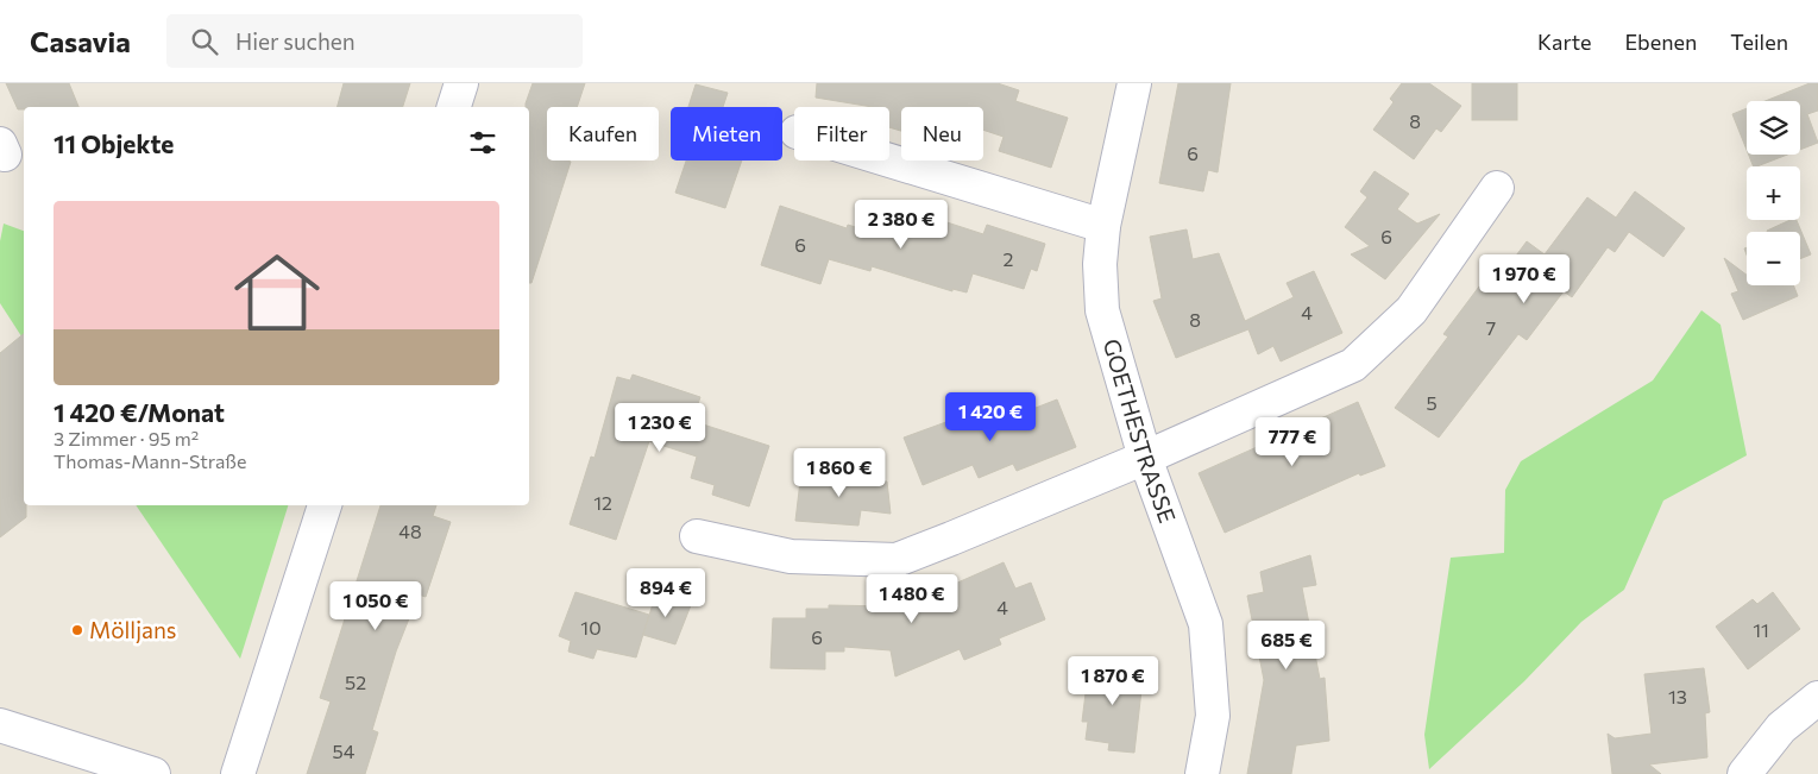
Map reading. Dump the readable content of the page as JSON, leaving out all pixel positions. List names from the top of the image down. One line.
{"streets":{"street":["GOETHESTRASSE"]},"places":["Mölljans"],"house_numbers":["8","6","6","6","2","4","8","7","5","12","48","4","10","11","6","52","13","54"],"page":{"header":"Casavia","search":"Hier suchen","nav":["Karte","Ebenen","Teilen"],"map_buttons":["+","−"],"chip":["Kaufen","Mieten","Filter","Neu"],"heading":"11 Objekte","list":[{"name":"1 420 €/Monat","note":"3 Zimmer · 95 m² · Thomas-Mann-Straße"}],"price":["2 380 €","1 970 €","1 420 €","1 230 €","777 €","1 860 €","894 €","1 480 €","1 050 €","685 €","1 870 €"]}}
